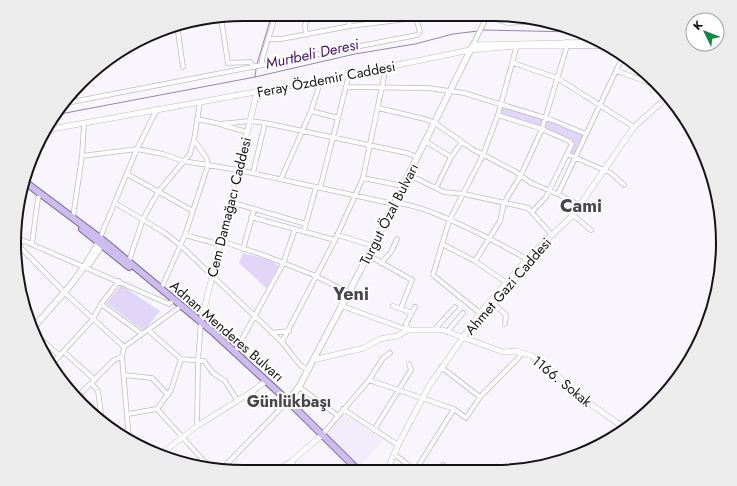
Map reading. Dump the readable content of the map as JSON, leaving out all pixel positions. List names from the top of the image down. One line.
{"streets":{"main road":["Turgut Özal Bulvarı","Adnan Menderes Bulvarı"],"street":["Feray Özdemir Caddesi","Cem Damağacı Caddesi","Ahmet Gazi Caddesi","1166. Sokak"]},"crossings":[["Feray Özdemir Caddesi","Cem Damağacı Caddesi"],["Feray Özdemir Caddesi","Turgut Özal Bulvarı"],["Cem Damağacı Caddesi","Adnan Menderes Bulvarı"],["Turgut Özal Bulvarı","Adnan Menderes Bulvarı"],["Turgut Özal Bulvarı","1166. Sokak"],["Ahmet Gazi Caddesi","1166. Sokak"]],"districts":["Cami","Yeni","Günlükbaşı"],"water":["Murtbeli Deresi"],"north":"top left"}
